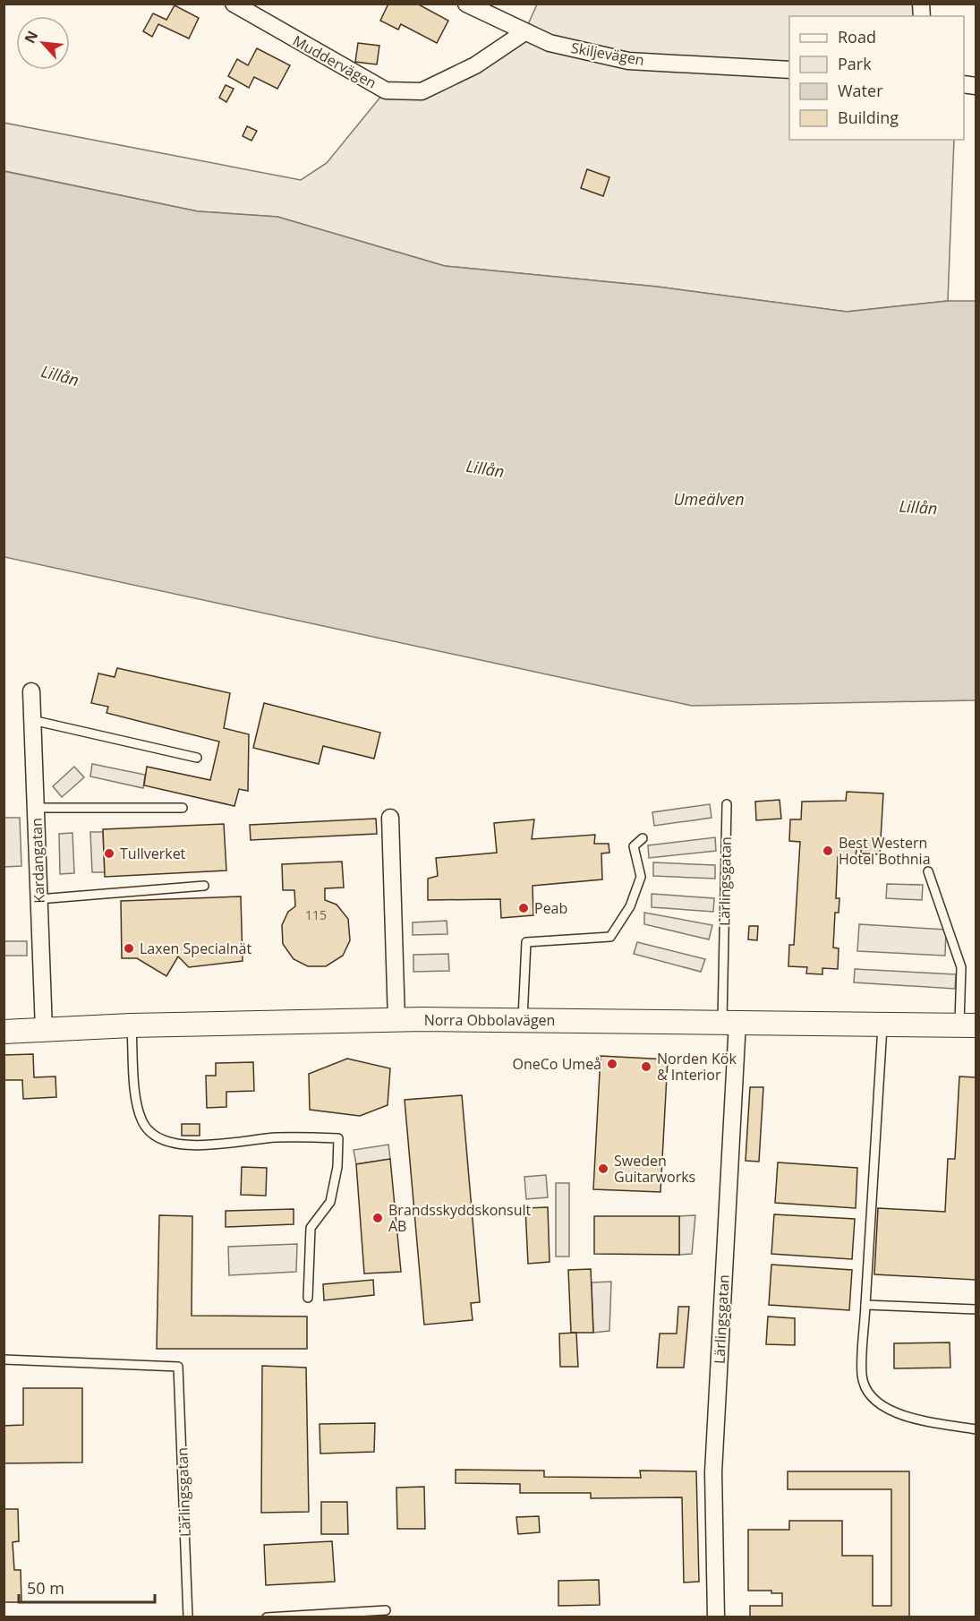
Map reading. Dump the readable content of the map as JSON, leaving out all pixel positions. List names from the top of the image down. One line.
{"streets":{"street":["Skiljevägen","Muddervägen","Kardangatan","Lärlingsgatan","Norra Obbolavägen"]},"crossings":[["Skiljevägen","Muddervägen"],["Kardangatan","Norra Obbolavägen"],["Lärlingsgatan","Norra Obbolavägen"]],"water":["Lillån","Umeälven"],"places":["Best Western Hotel Bothnia","Tullverket","Peab","Laxen Specialnät","OneCo Umeå","Norden Kök & Interior","Sweden Guitarworks","Brandsskyddskonsult AB"],"house_numbers":["115"],"legend":["Road","Park","Water","Building"],"scale_bar":"50 m","north":"top left"}
